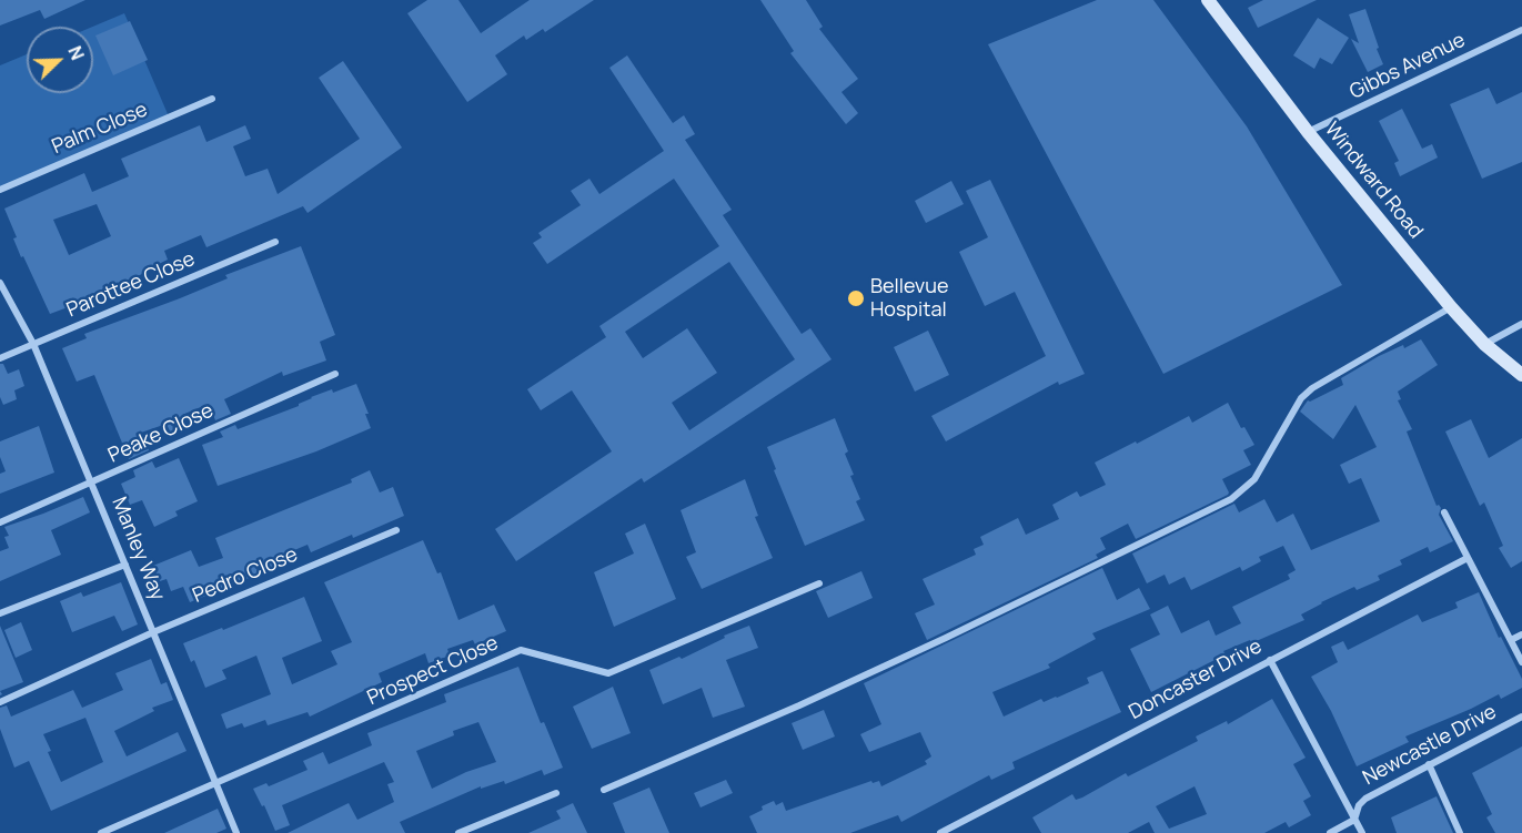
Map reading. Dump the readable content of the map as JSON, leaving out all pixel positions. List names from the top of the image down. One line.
{"streets":{"main road":["Windward Road"],"street":["Gibbs Avenue","Palm Close","Parottee Close","Peake Close","Manley Way","Pedro Close","Prospect Close","Doncaster Drive","Newcastle Drive"]},"crossings":[["Gibbs Avenue","Windward Road"],["Parottee Close","Manley Way"],["Peake Close","Manley Way"],["Manley Way","Pedro Close"],["Manley Way","Prospect Close"]],"places":["Bellevue Hospital"],"north":"top right"}
